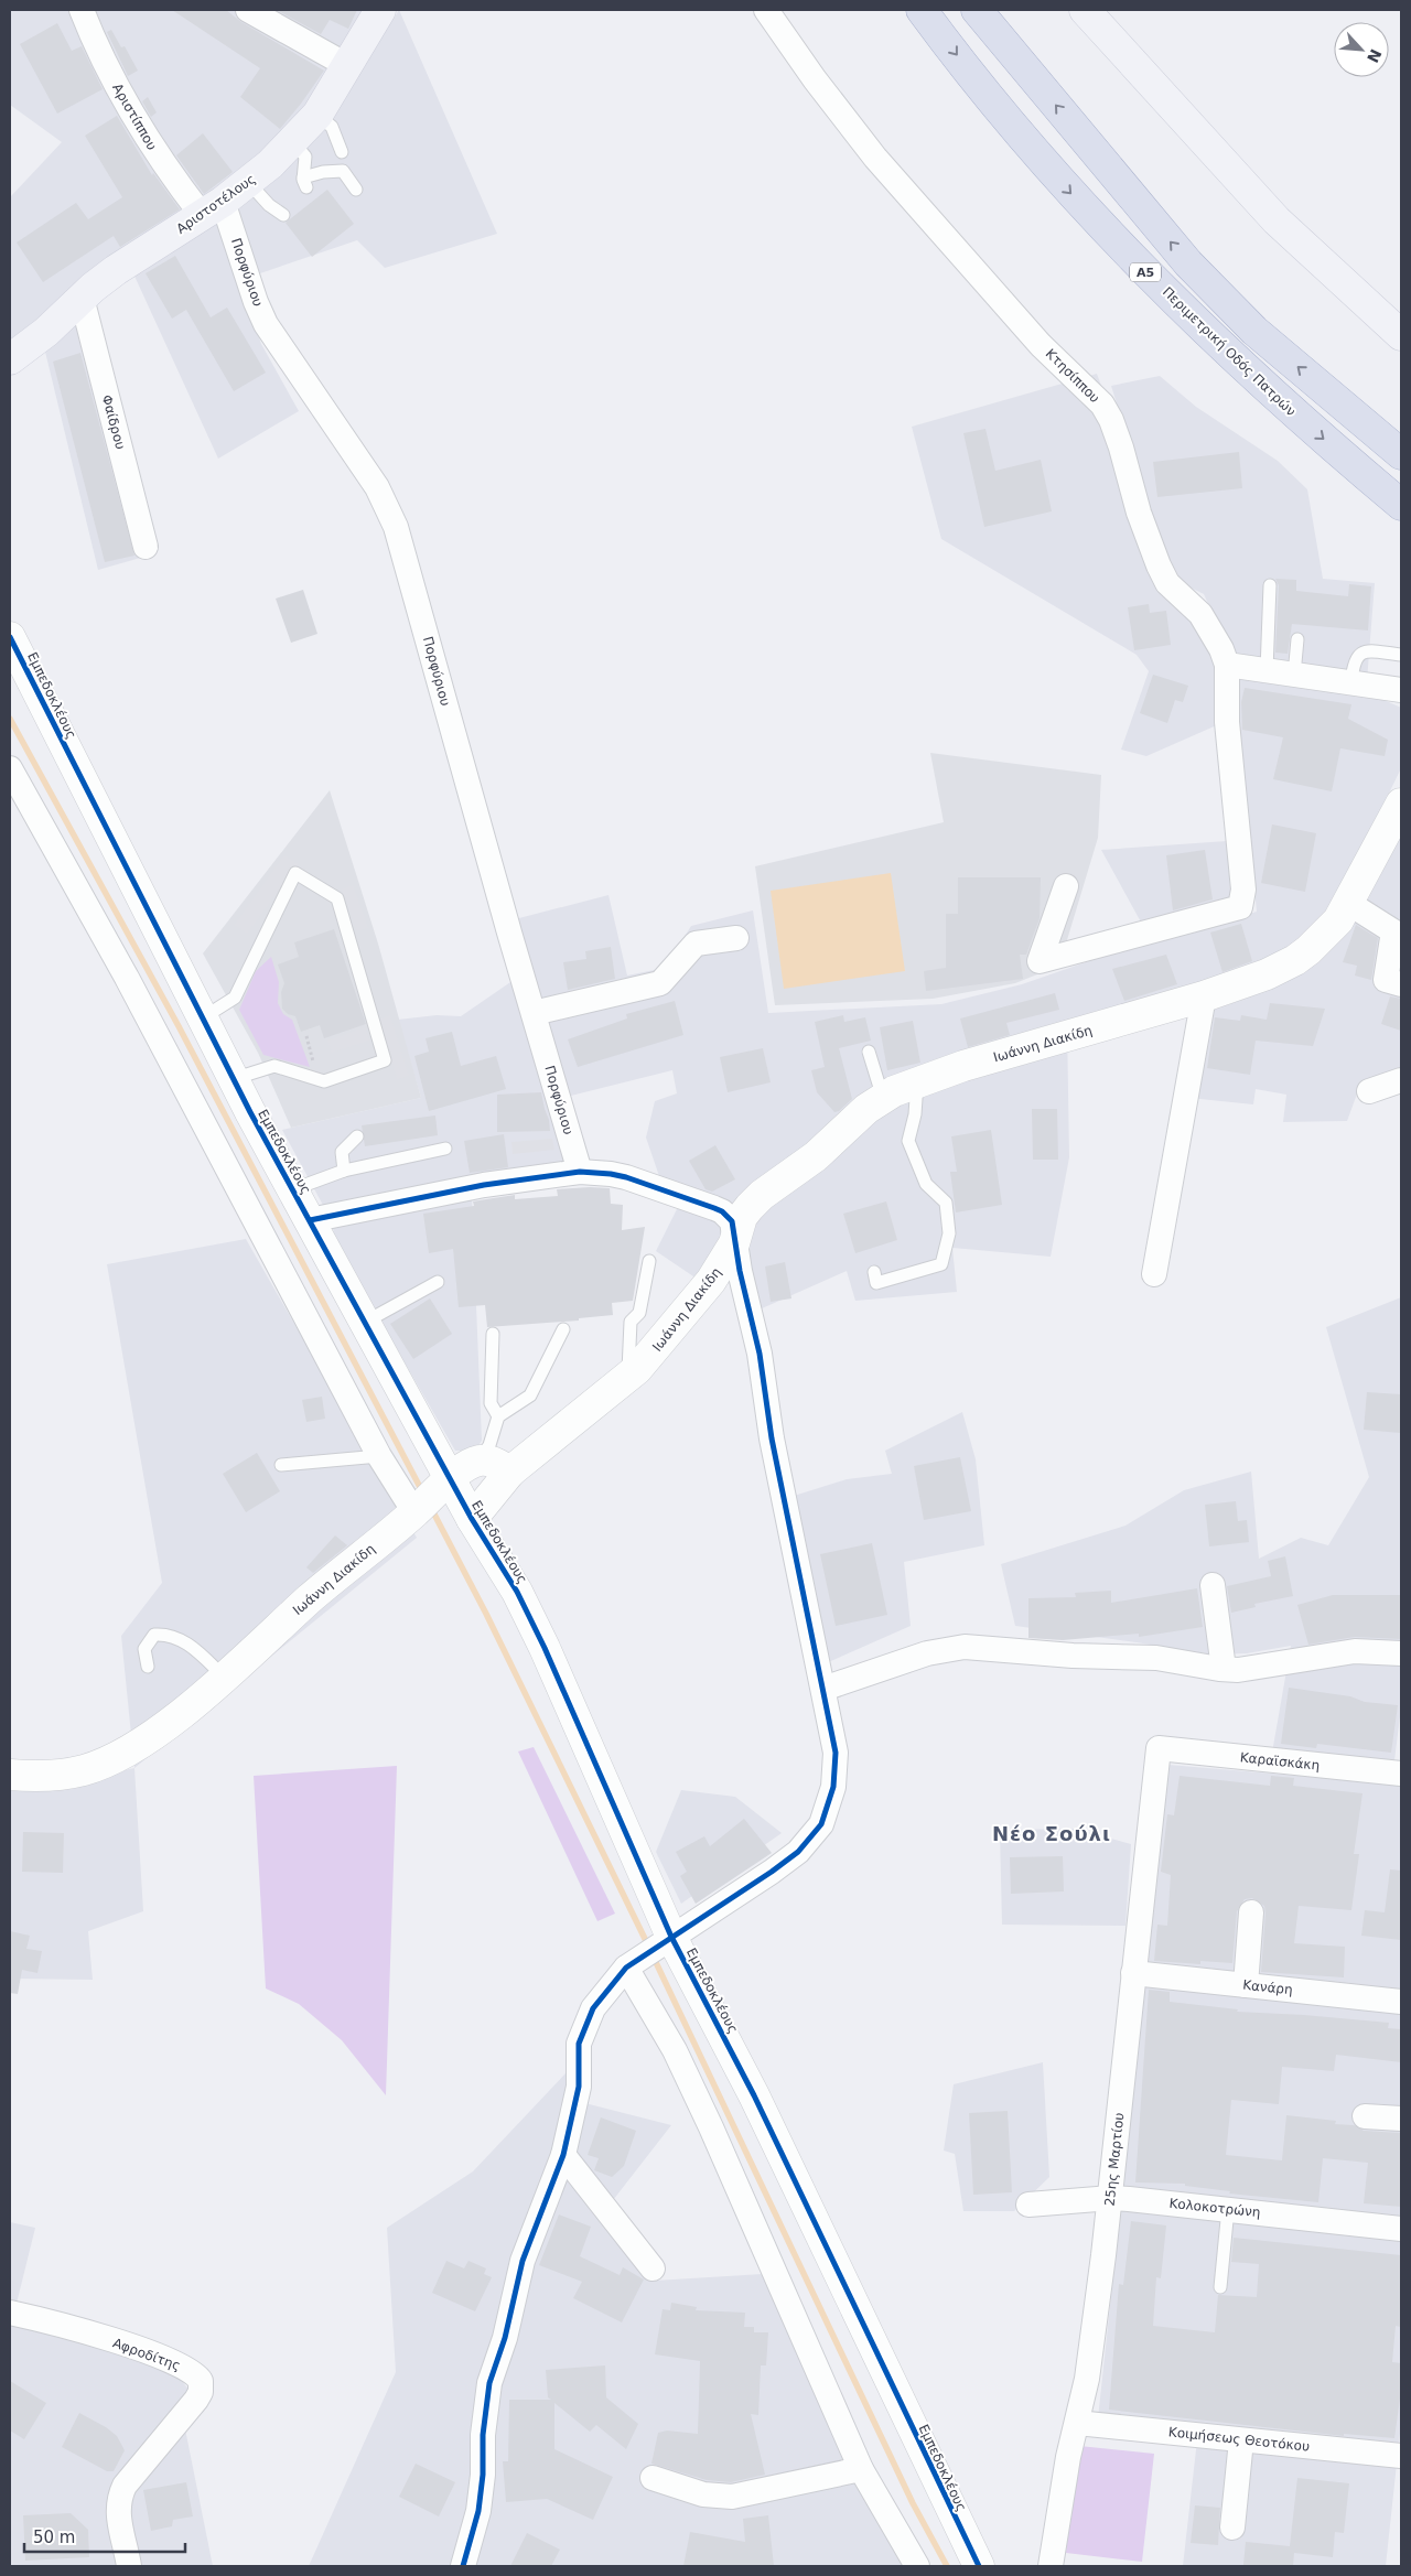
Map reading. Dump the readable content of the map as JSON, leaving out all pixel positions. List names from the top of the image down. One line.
{"streets":{"highway":["Α5","Περιμετρική Οδός Πατρών"],"main road":["Αριστοτέλους"],"street":["Αριστίππου","Πορφύριου","Κτησίππου","Φαίδρου","Εμπεδοκλέους","Ιωάννη Διακίδη","Καραϊσκάκη","Κανάρη","25ης Μαρτίου","Κολοκοτρώνη","Αφροδίτης","Κοιμήσεως Θεοτόκου"]},"crossings":[["Αριστίππου","Αριστοτέλους"],["Αριστίππου","Πορφύριου"],["Αριστοτέλους","Πορφύριου"],["Αριστοτέλους","Φαίδρου"],["Εμπεδοκλέους","Ιωάννη Διακίδη"],["Καραϊσκάκη","25ης Μαρτίου"],["Κανάρη","25ης Μαρτίου"],["25ης Μαρτίου","Κολοκοτρώνη"],["25ης Μαρτίου","Κοιμήσεως Θεοτόκου"]],"districts":["Νέο Σούλι"],"scale_bar":"50 m","north":"bottom right"}
